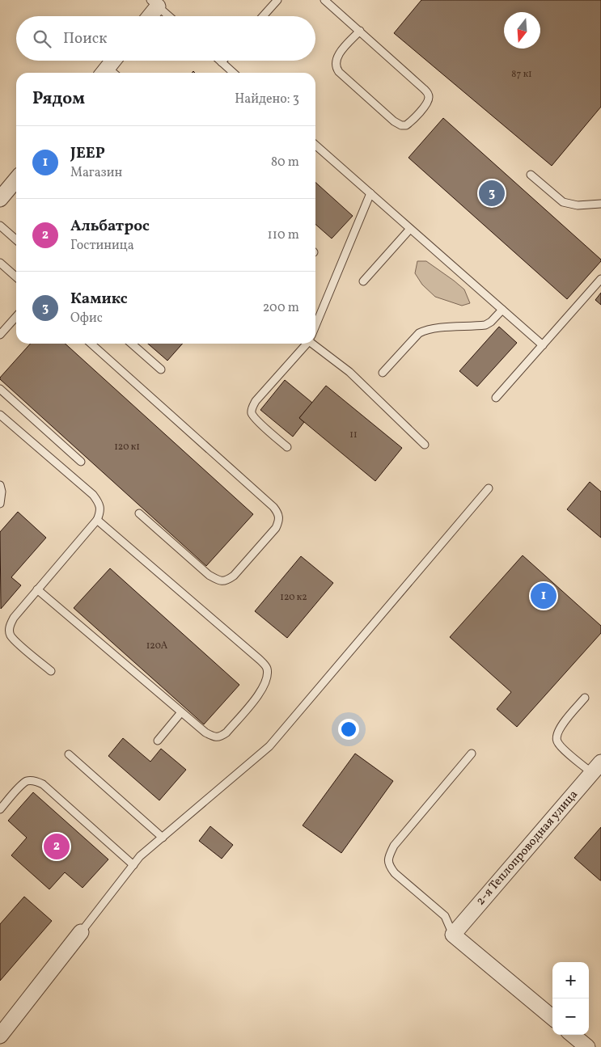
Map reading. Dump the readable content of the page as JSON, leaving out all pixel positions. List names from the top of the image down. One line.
{"streets":{"street":["2-я Теплопроводная улица"]},"house_numbers":["87 к1","11","120 к1","120 к2","120А"],"north":"bottom","page":{"search":"Поиск","heading":["Рядом","Найдено: 3"],"list":[{"mark":"1","name":"JEEP","note":"Магазин","value":"80 m"},{"mark":"2","name":"Альбатрос","note":"Гостиница","value":"110 m"},{"mark":"3","name":"Камикс","note":"Офис","value":"200 m"}],"pins":["3","1","2"],"map_buttons":["+","−"]}}
